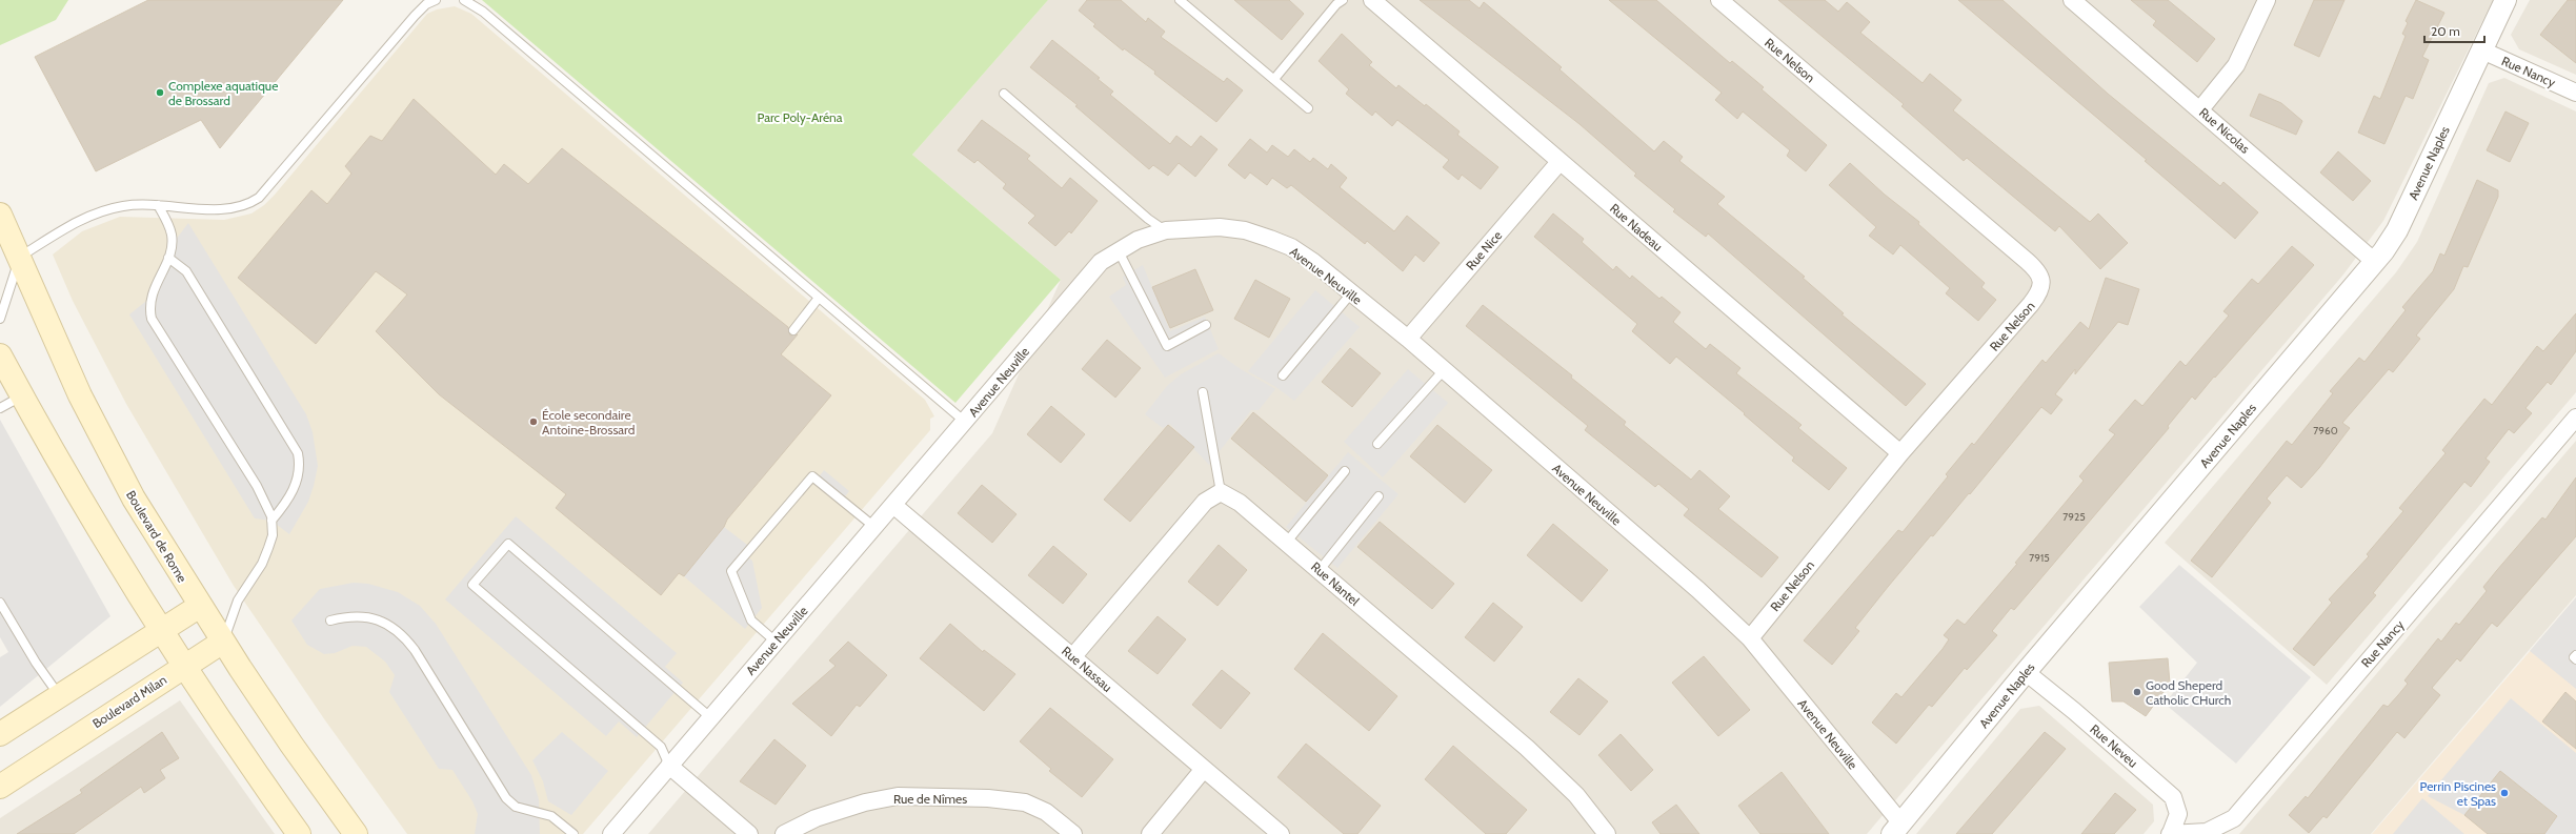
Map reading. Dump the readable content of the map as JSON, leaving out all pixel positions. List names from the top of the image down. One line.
{"streets":{"main road":["Boulevard de Rome","Boulevard Milan"],"street":["Rue Nelson","Rue Nancy","Rue Nicolas","Avenue Naples","Rue Nadeau","Rue Nice","Avenue Neuville","Rue Nantel","Rue Nassau","Rue Neveu","Rue de Nîmes"]},"crossings":[["Rue Nelson","Rue Nadeau"],["Rue Nelson","Avenue Neuville"],["Rue Nancy","Avenue Naples"],["Rue Nancy","Rue Neveu"],["Rue Nicolas","Avenue Naples"],["Avenue Naples","Avenue Neuville"],["Avenue Naples","Rue Neveu"],["Rue Nadeau","Rue Nice"],["Rue Nice","Avenue Neuville"],["Avenue Neuville","Rue Nassau"],["Boulevard de Rome","Boulevard Milan"]],"parks":["Parc Poly-Aréna"],"places":["Complexe aquatique de Brossard","École secondaire Antoine-Brossard","Good Sheperd Catholic CHurch","Perrin Piscines et Spas"],"house_numbers":["7960","7925","7915"],"scale_bar":"20 m"}
